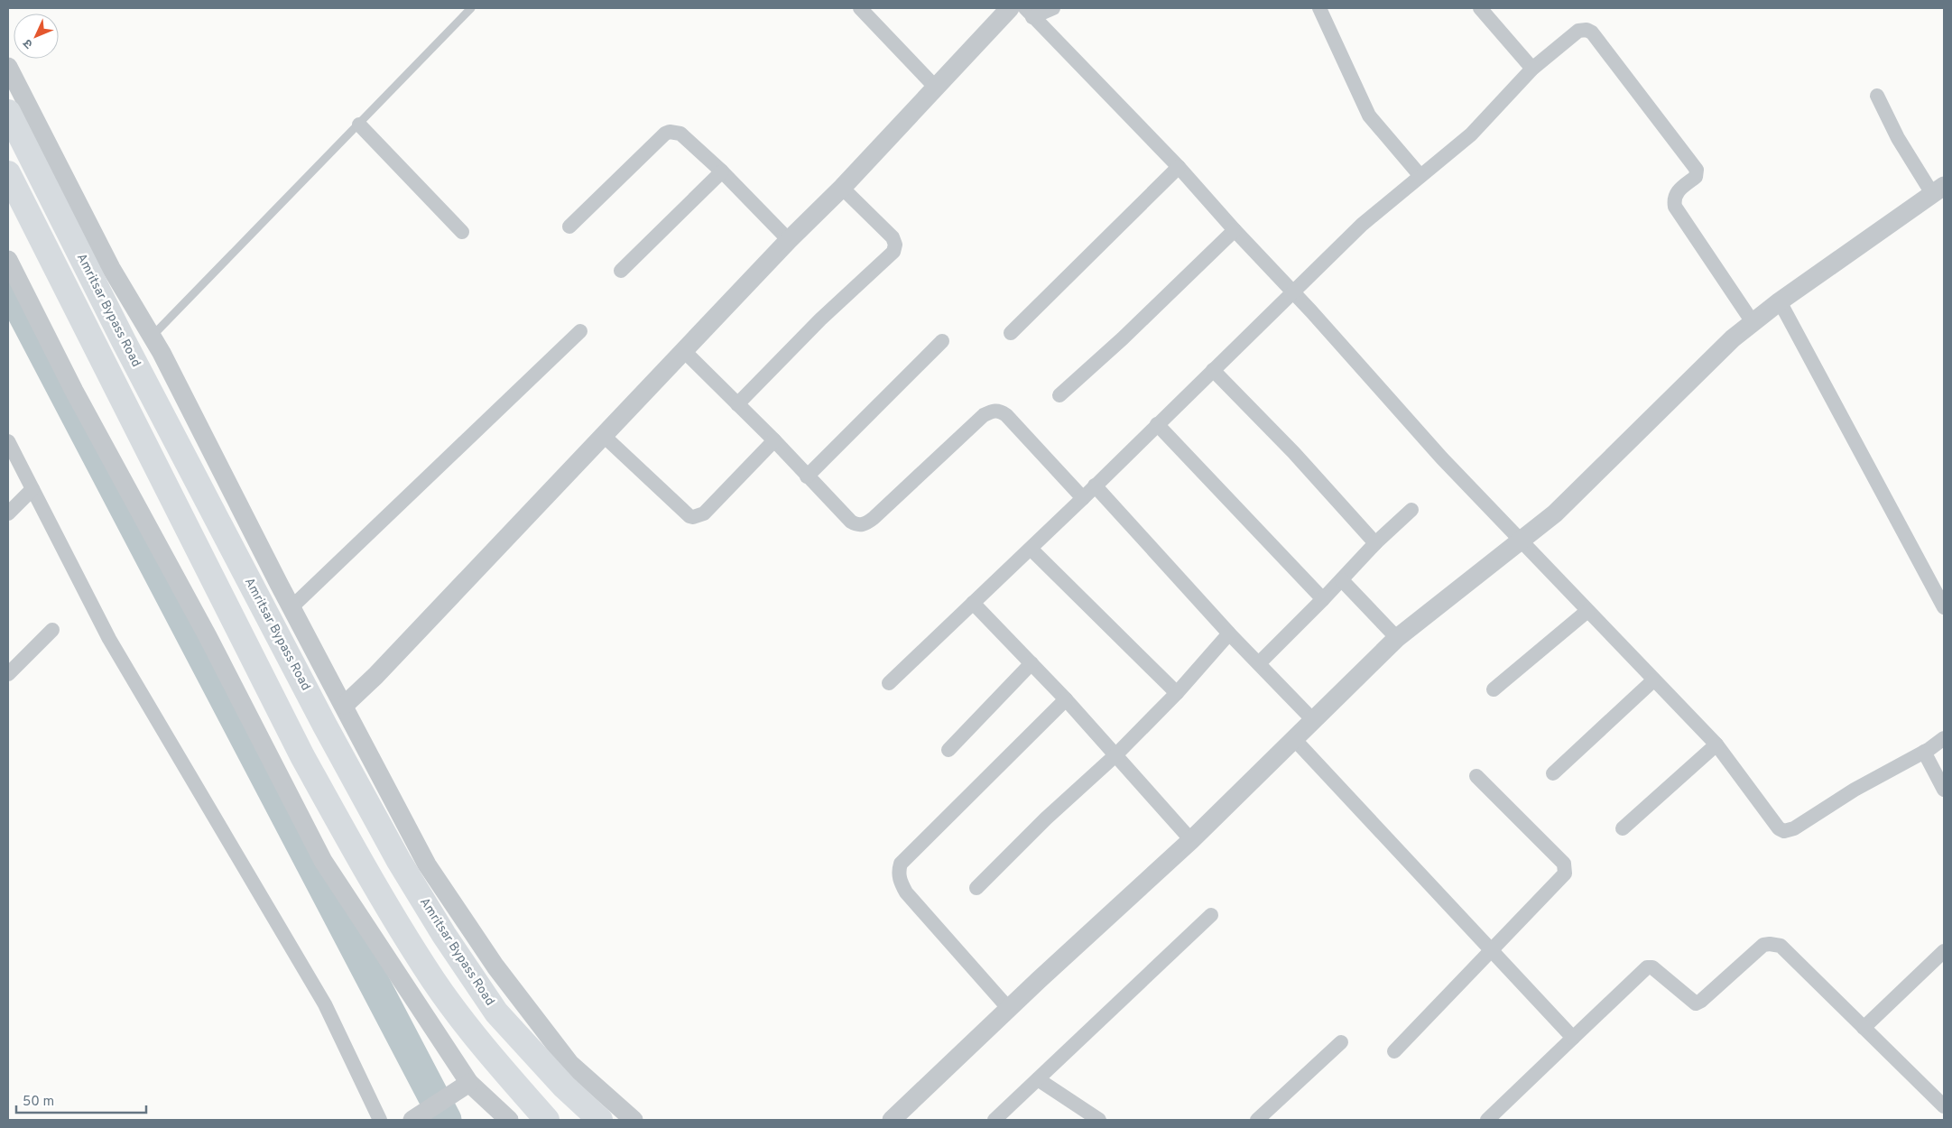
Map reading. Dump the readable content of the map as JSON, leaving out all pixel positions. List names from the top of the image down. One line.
{"streets":{"highway":["Amritsar Bypass Road"]},"scale_bar":"50 m","north":"bottom left"}
